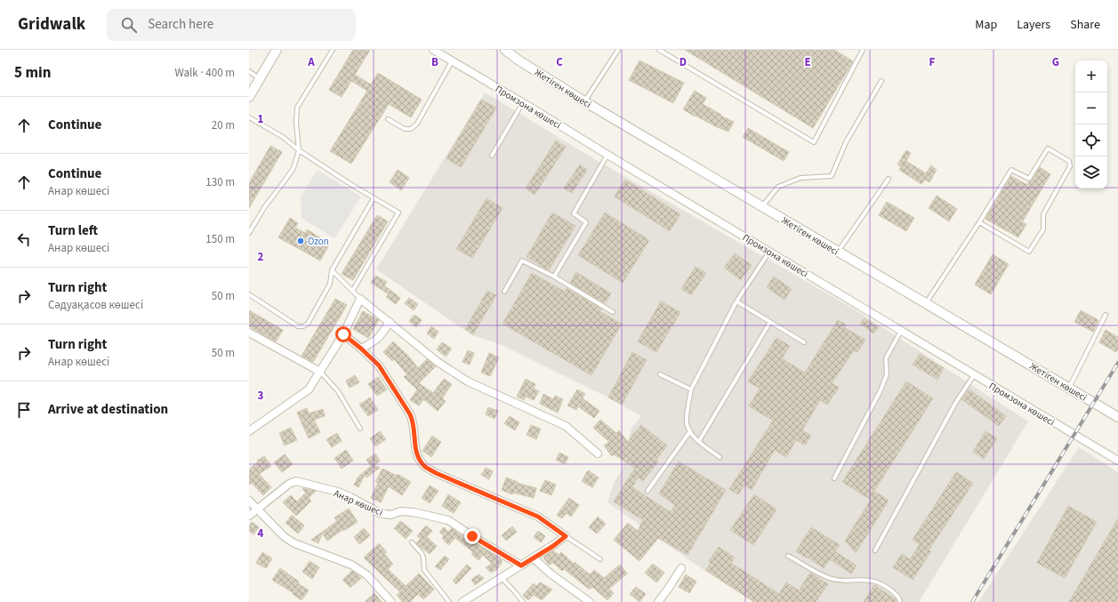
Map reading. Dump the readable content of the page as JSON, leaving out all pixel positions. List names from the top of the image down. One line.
{"streets":{"street":["Жетіген көшесі","Промзона көшесі","Анар көшесі"]},"places":["Ozon"],"page":{"header":"Gridwalk","search":"Search here","nav":["Map","Layers","Share"],"heading":["5 min","Walk · 400 m"],"map_buttons":["+","−"],"list":[["Continue","20 m"],["Continue","Анар көшесі","130 m"],["Turn left","Анар көшесі","150 m"],["Turn right","Сәдуақасов көшесі","50 m"],["Turn right","Анар көшесі","50 m"],"Arrive at destination"]},"grid":{"columns":["A","B","C","D","E","F","G"],"rows":["1","2","3","4"]}}
